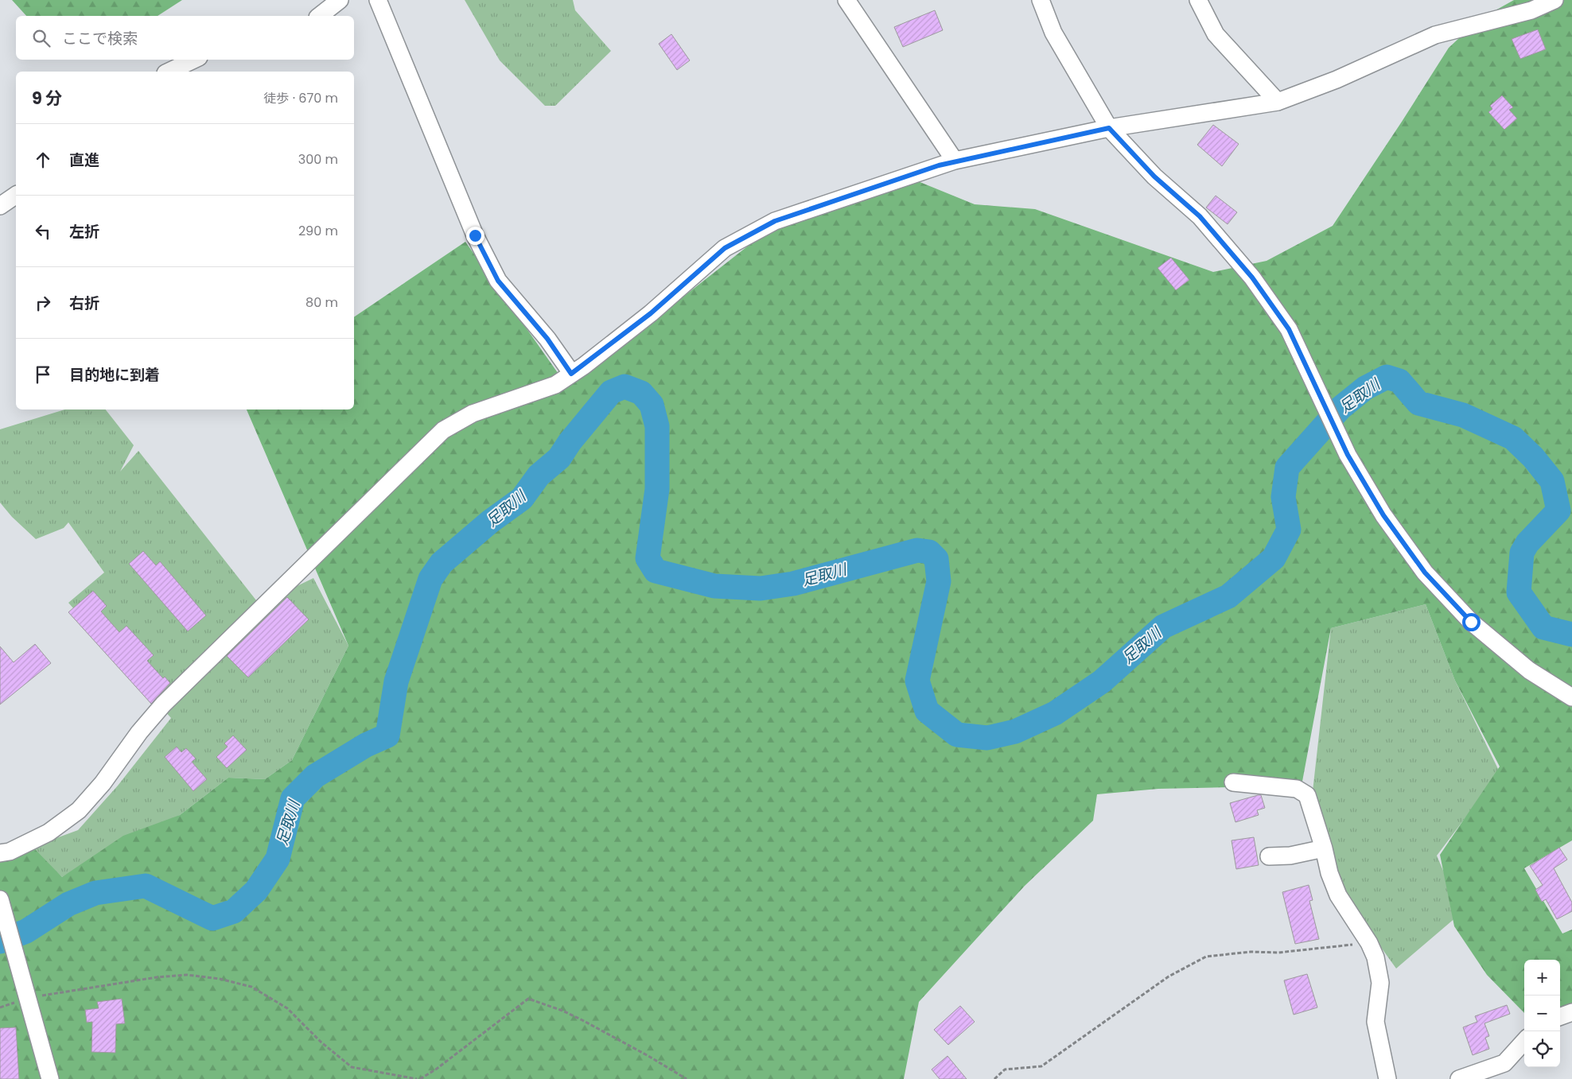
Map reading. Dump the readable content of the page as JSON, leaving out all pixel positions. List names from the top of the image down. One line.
{"water":["足取川"],"page":{"search":"ここで検索","heading":["9 分","徒歩 · 670 m"],"list":[["直進","300 m"],["左折","290 m"],["右折","80 m"],"目的地に到着"],"map_buttons":["+","−"]}}
